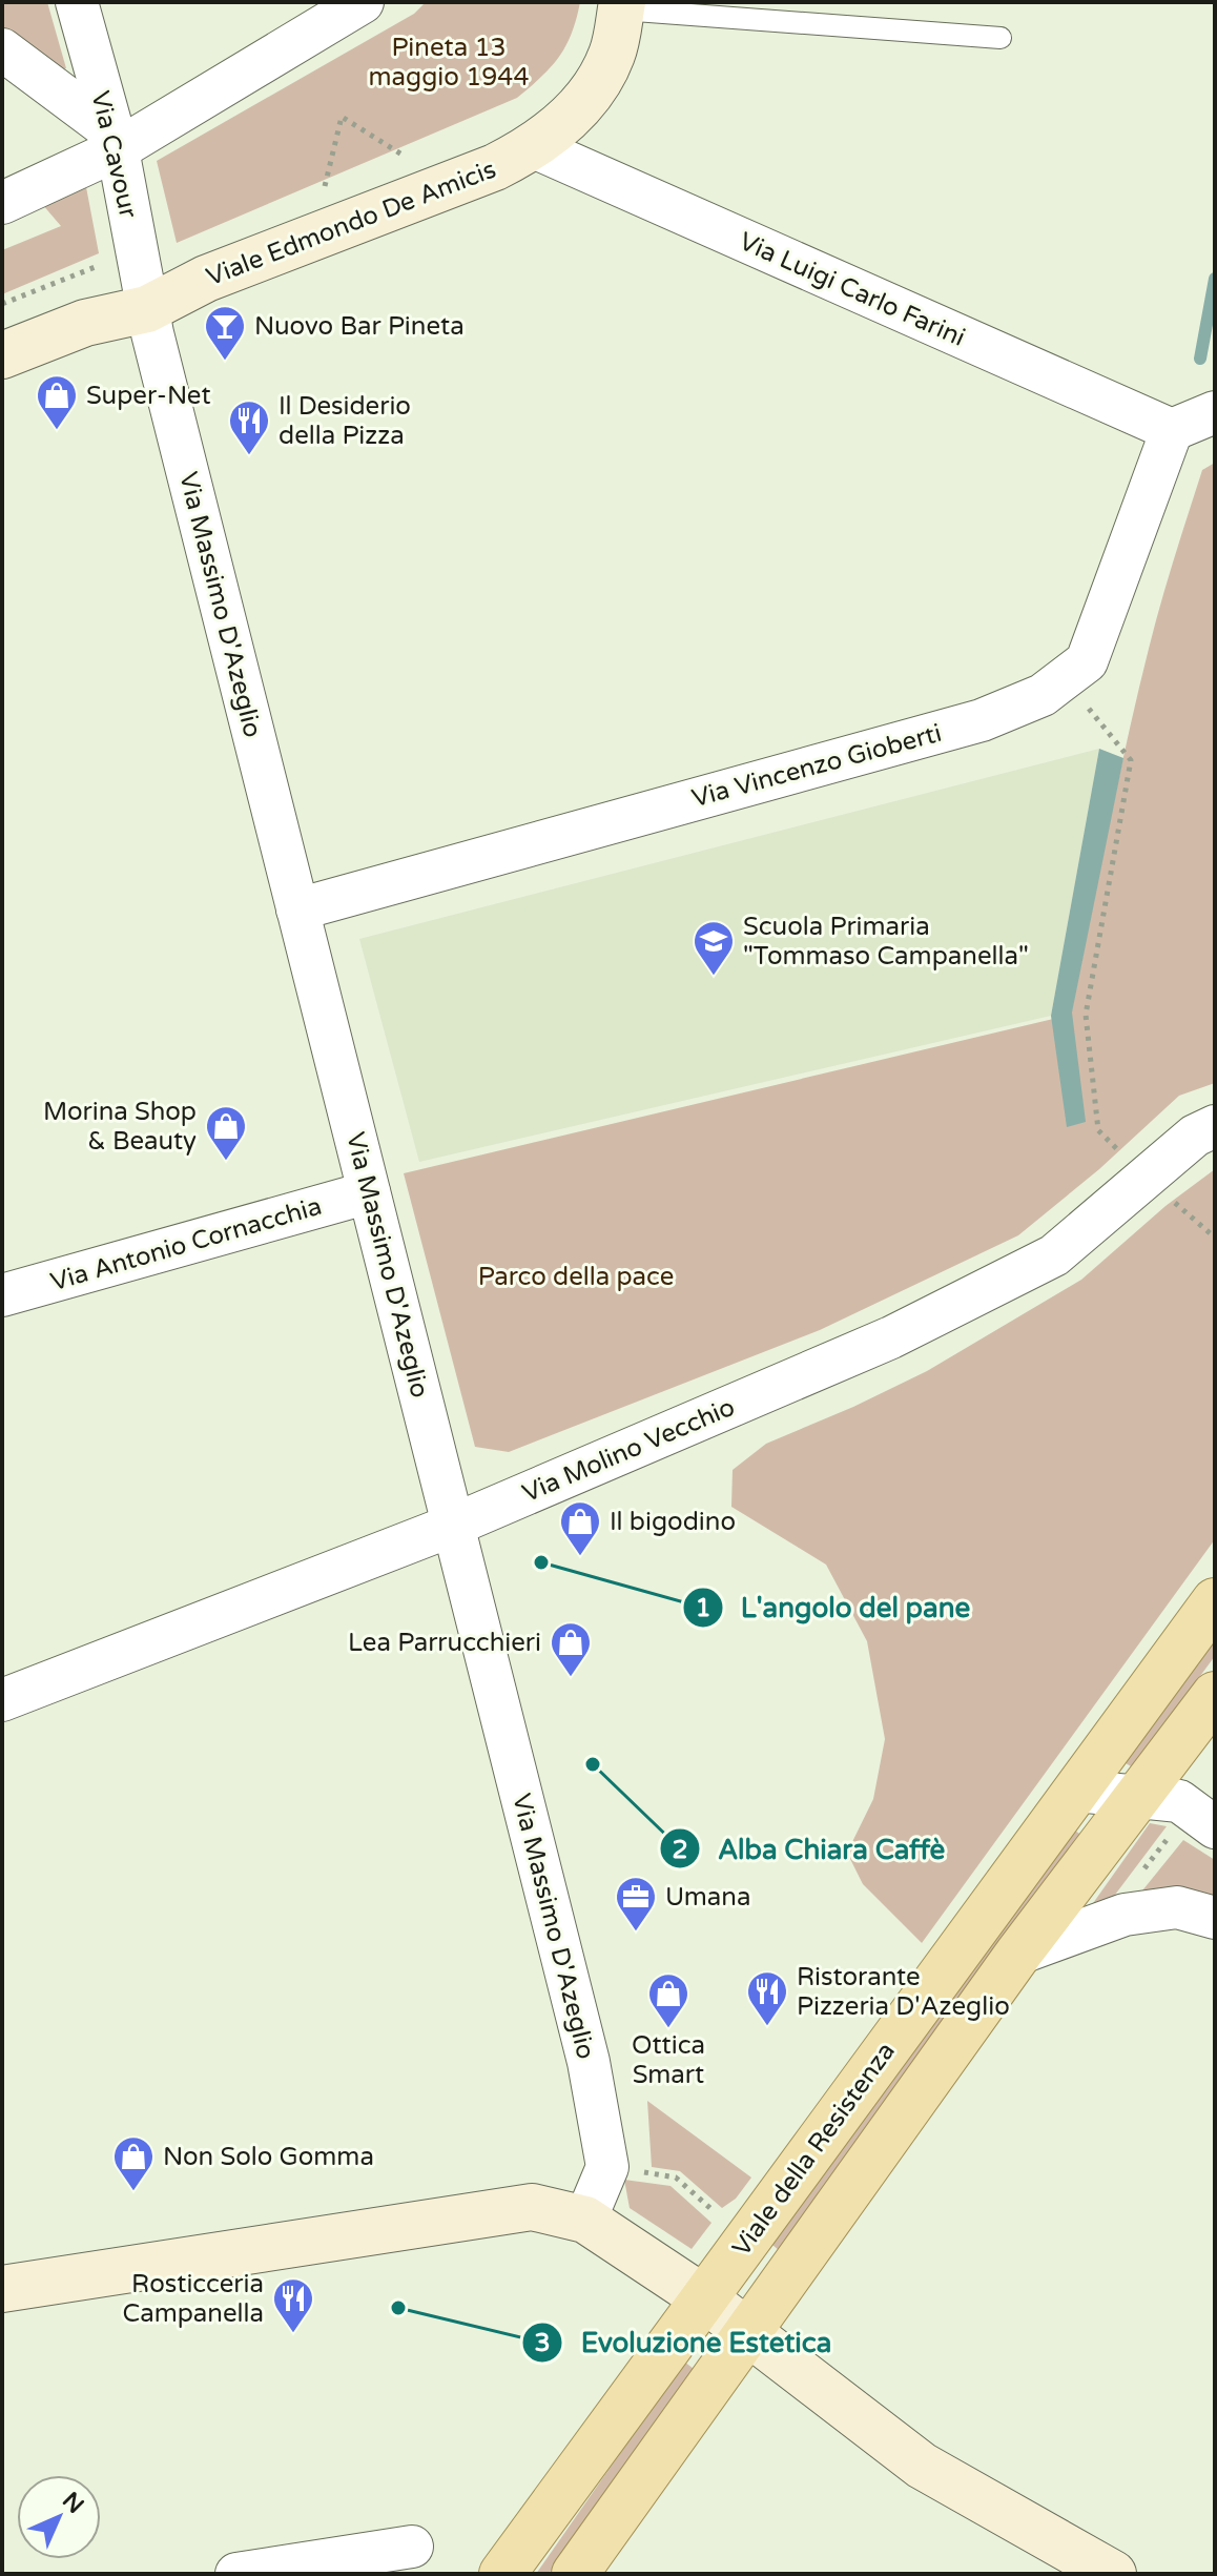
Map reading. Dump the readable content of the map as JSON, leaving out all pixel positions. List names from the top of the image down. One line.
{"streets":{"main road":["Viale della Resistenza"],"street":["Via Cavour","Viale Edmondo De Amicis","Via Luigi Carlo Farini","Via Massimo D'Azeglio","Via Vincenzo Gioberti","Via Antonio Cornacchia","Via Molino Vecchio"]},"crossings":[["Via Cavour","Viale Edmondo De Amicis"],["Via Cavour","Via Massimo D'Azeglio"],["Viale Edmondo De Amicis","Via Luigi Carlo Farini"],["Viale Edmondo De Amicis","Via Massimo D'Azeglio"],["Via Luigi Carlo Farini","Via Vincenzo Gioberti"],["Via Massimo D'Azeglio","Via Vincenzo Gioberti"],["Via Massimo D'Azeglio","Via Antonio Cornacchia"],["Via Massimo D'Azeglio","Via Molino Vecchio"]],"parks":["Pineta 13 maggio 1944","Parco della pace"],"places":{"bar":["Nuovo Bar Pineta"],"shop":["Super-Net","Morina Shop & Beauty","Il bigodino","Lea Parrucchieri","Ottica Smart","Non Solo Gomma"],"restaurant":["Il Desiderio della Pizza","Ristorante Pizzeria D'Azeglio","Rosticceria Campanella"],"school or university":["Scuola Primaria \"Tommaso Campanella\""],"other":["L'angolo del pane","Alba Chiara Caffè","Evoluzione Estetica"],"office":["Umana"]},"north":"top right"}
